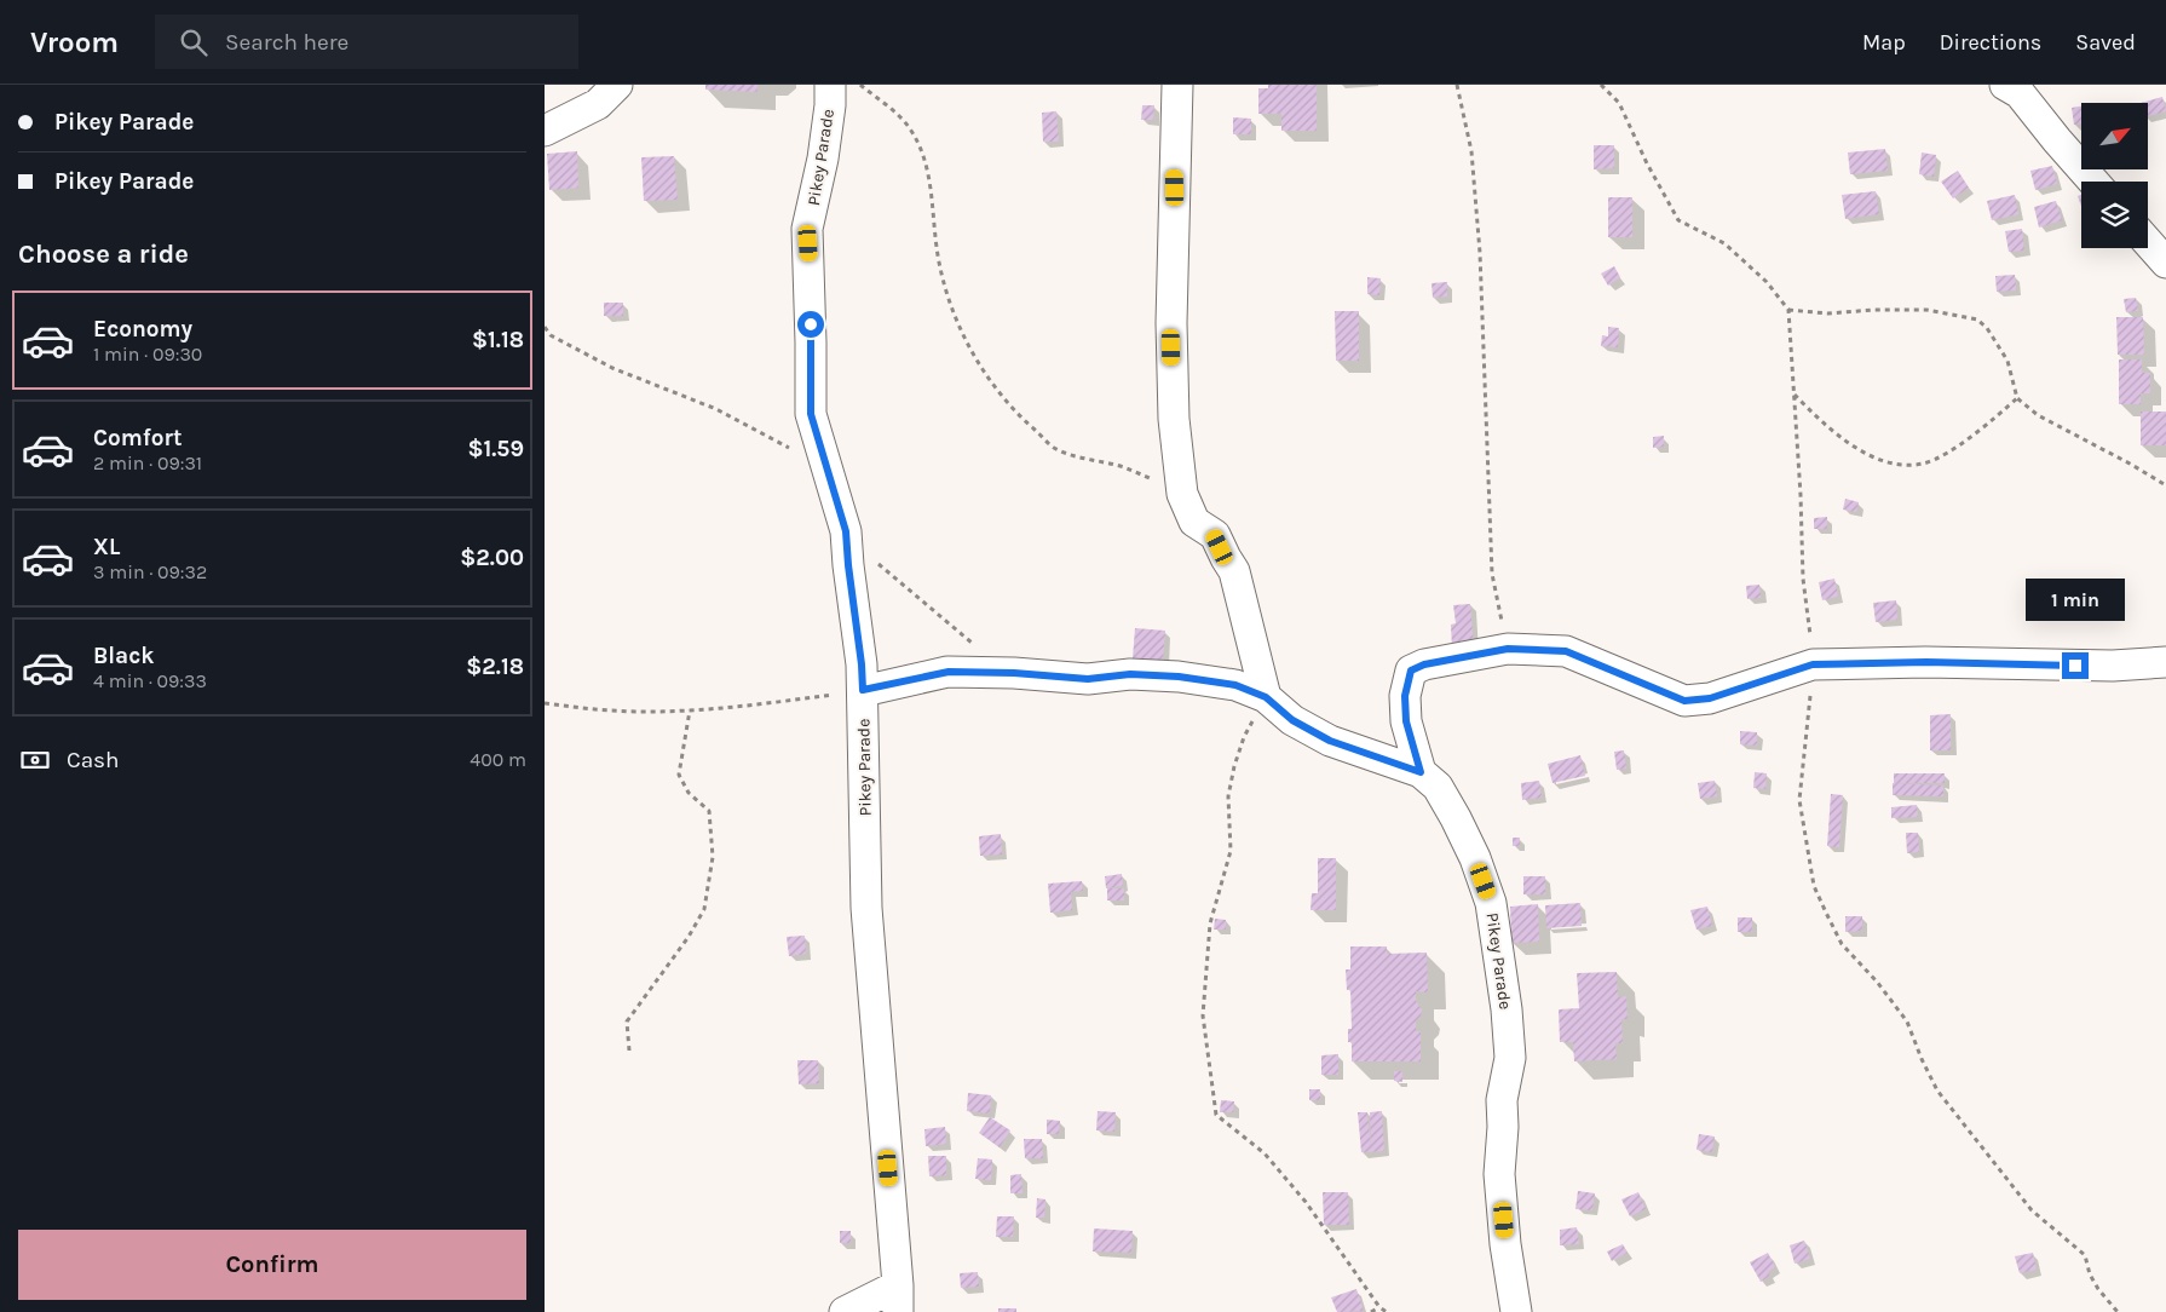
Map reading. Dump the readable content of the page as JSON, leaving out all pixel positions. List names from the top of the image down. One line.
{"streets":{"street":["Pikey Parade"]},"north":"top right","page":{"header":"Vroom","search":"Search here","nav":["Map","Directions","Saved"],"banner":["Pikey Parade","Pikey Parade"],"heading":"Choose a ride","list":[{"name":"Economy","note":"1 min · 09:30","value":"$1.18"},{"name":"Comfort","note":"2 min · 09:31","value":"$1.59"},{"name":"XL","note":"3 min · 09:32","value":"$2.00"},{"name":"Black","note":"4 min · 09:33","value":"$2.18"}],"bubble":"1 min","pay":["Cash","400 m"],"buttons":"Confirm"}}
